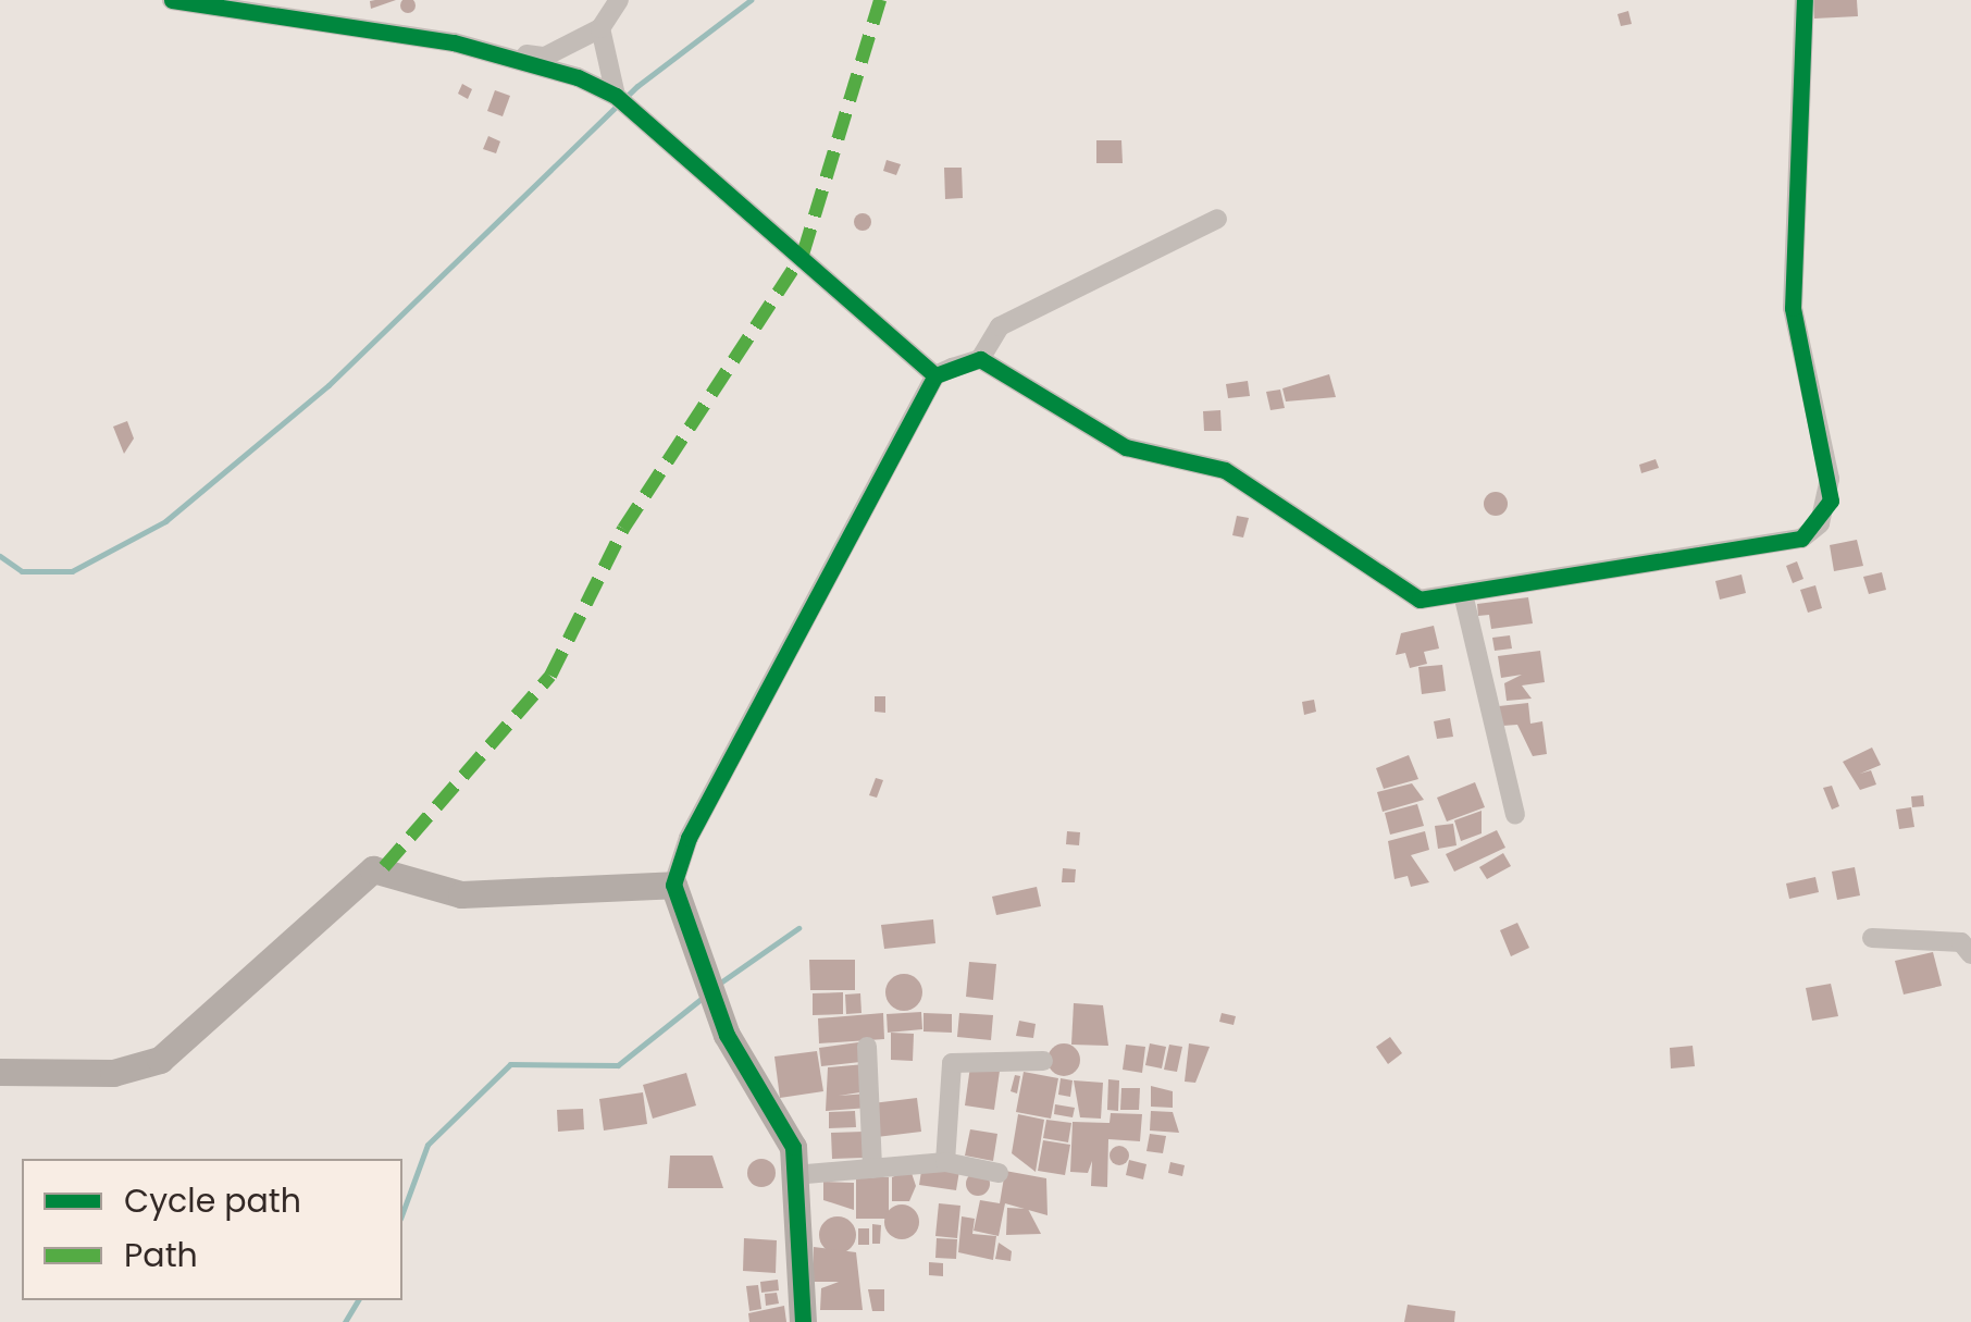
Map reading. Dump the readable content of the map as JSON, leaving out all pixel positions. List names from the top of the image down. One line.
{"legend":["Cycle path","Path"]}
